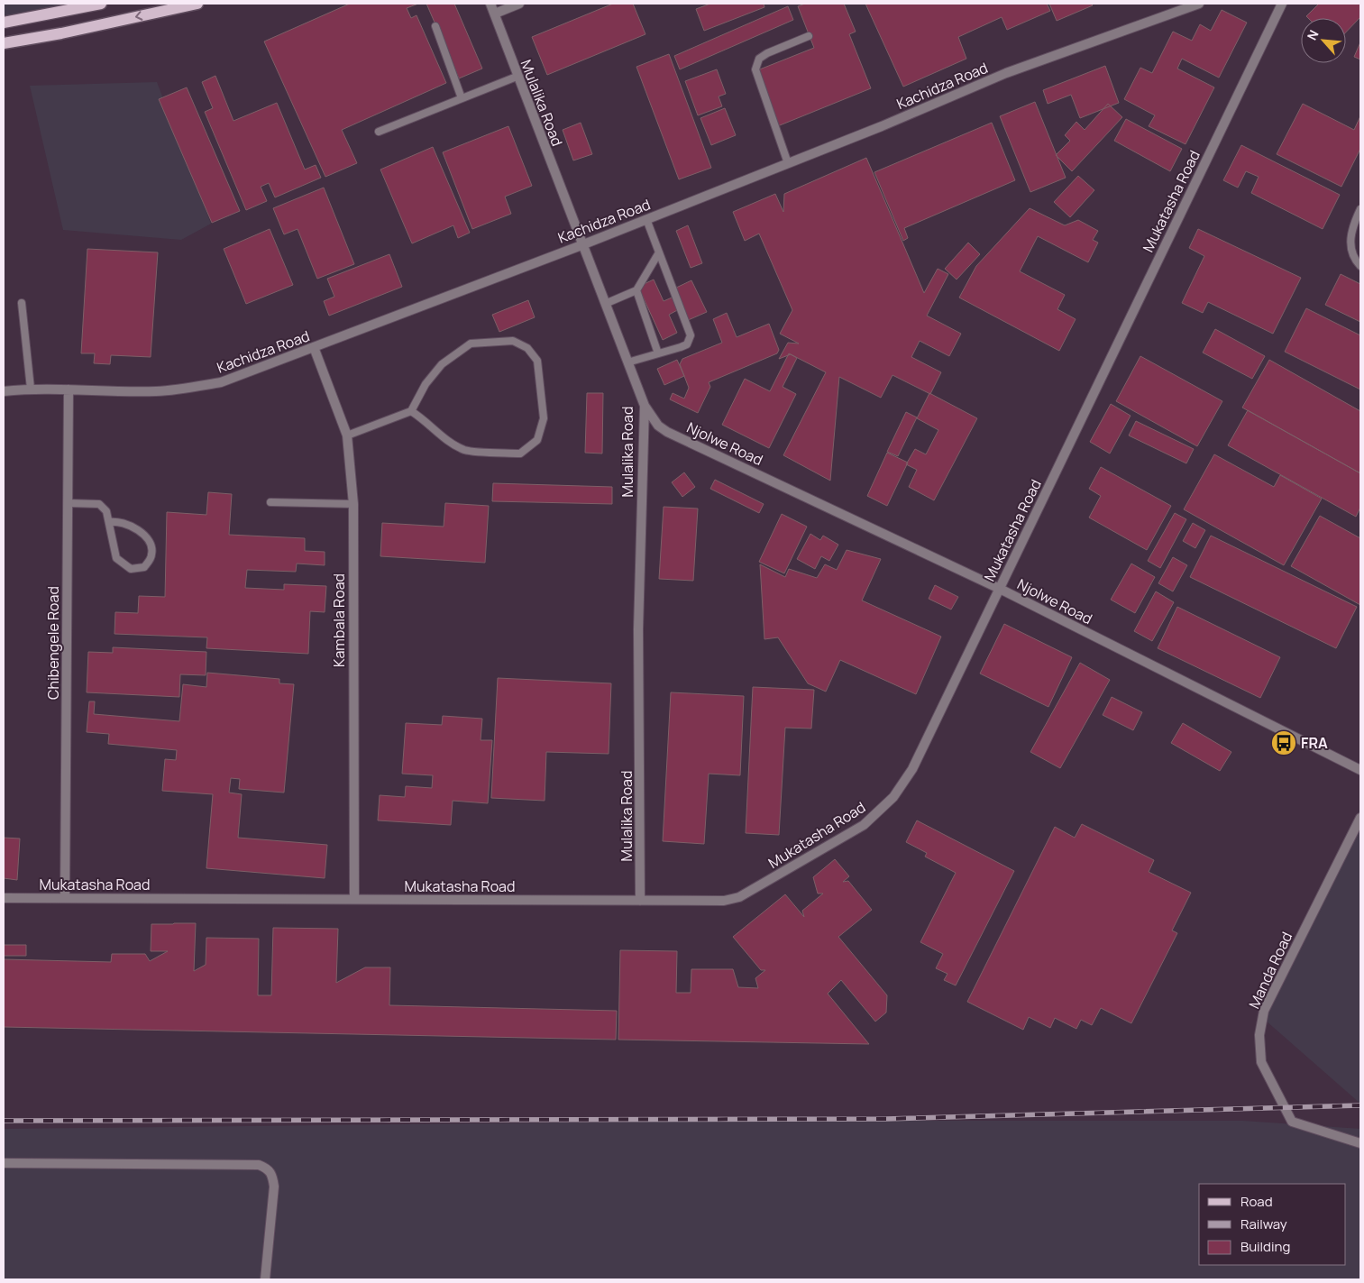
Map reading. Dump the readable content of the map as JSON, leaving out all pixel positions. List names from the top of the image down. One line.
{"streets":{"street":["Kachidza Road","Mulalika Road","Mukatasha Road","Njolwe Road","Kambala Road","Chibengele Road","Manda Road"]},"crossings":[["Kachidza Road","Mulalika Road"],["Kachidza Road","Kambala Road"],["Kachidza Road","Chibengele Road"],["Mulalika Road","Mukatasha Road"],["Mulalika Road","Njolwe Road"],["Mukatasha Road","Njolwe Road"],["Mukatasha Road","Kambala Road"],["Mukatasha Road","Chibengele Road"]],"places":{"bus stop":["FRA"]},"legend":["Road","Railway","Building"],"north":"top left"}
